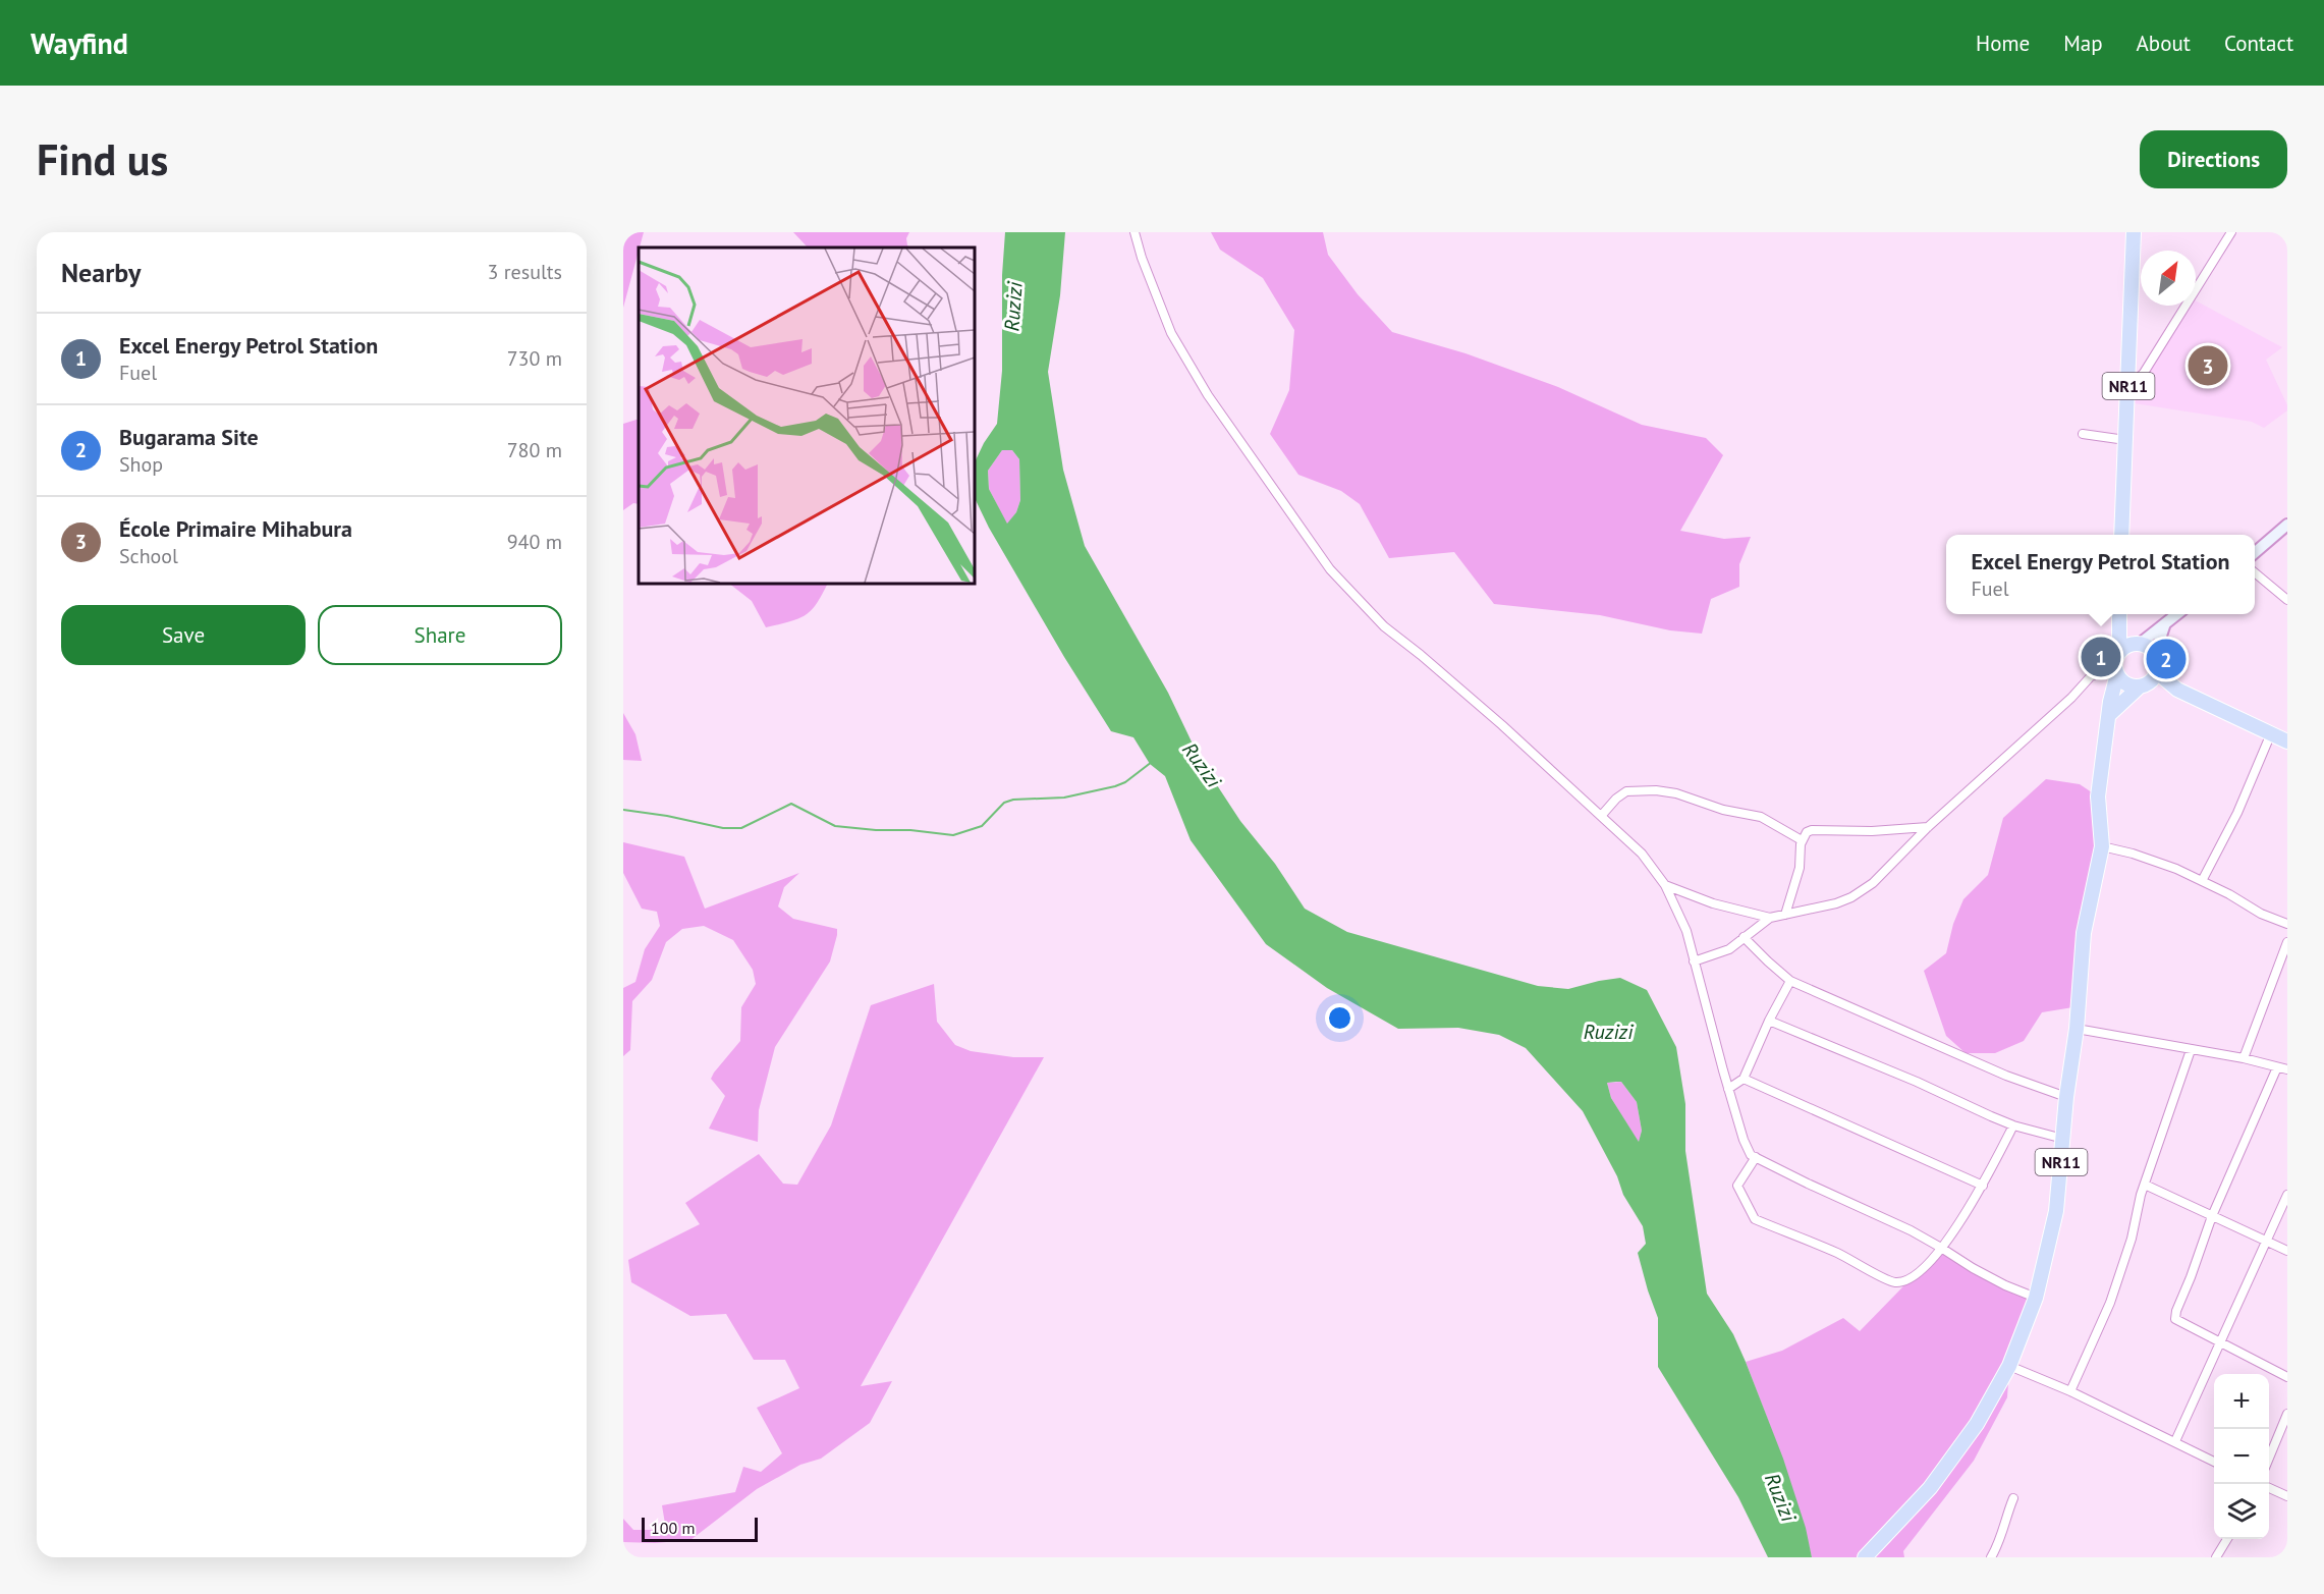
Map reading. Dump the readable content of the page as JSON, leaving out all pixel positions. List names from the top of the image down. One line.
{"streets":{"highway":["NR11"]},"water":["Ruzizi"],"scale_bar":"100 m","north":"top right","page":{"header":"Wayfind","nav":["Home","Map","About","Contact"],"buttons":["Directions",["Save","Share"]],"title":"Find us","heading":["Nearby","3 results"],"list":[{"mark":"1","name":"Excel Energy Petrol Station","note":"Fuel","value":"730 m"},{"mark":"2","name":"Bugarama Site","note":"Shop","value":"780 m"},{"mark":"3","name":"École Primaire Mihabura","note":"School","value":"940 m"}],"pins":["3","1","2"],"popup":["Excel Energy Petrol Station","Fuel"],"map_buttons":["+","−"],"scale":"100 m"}}
